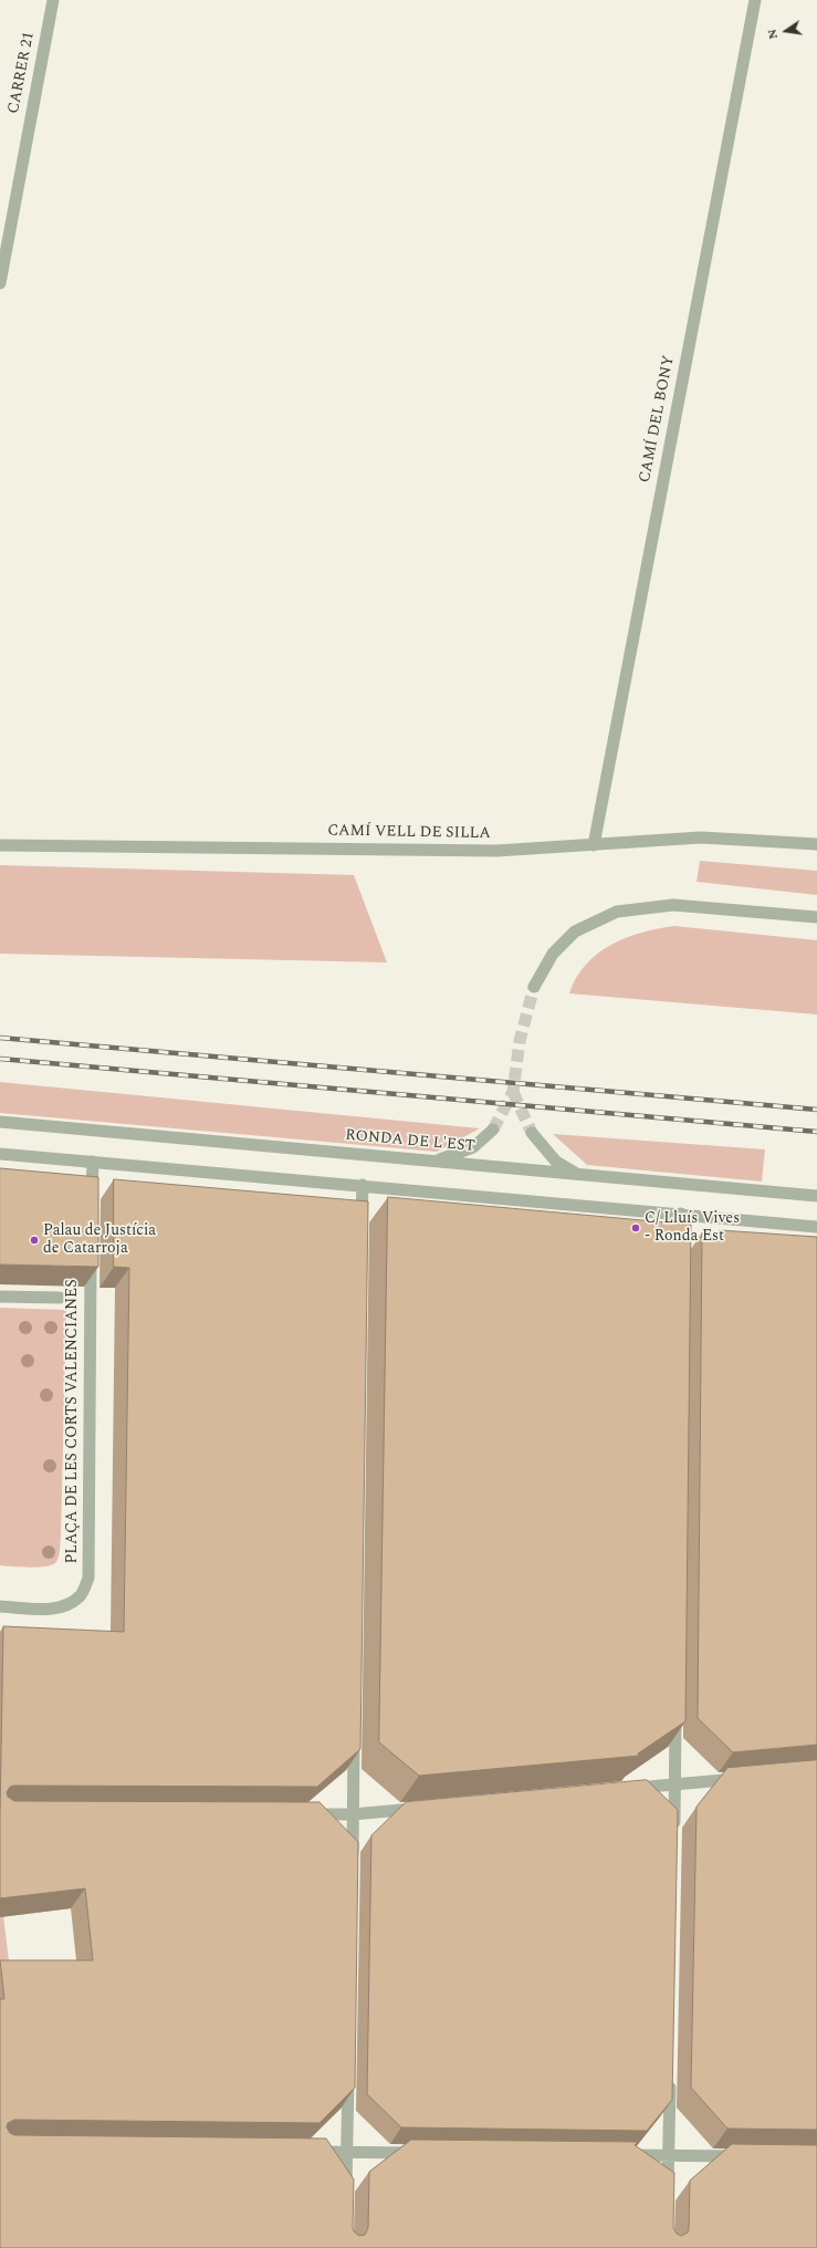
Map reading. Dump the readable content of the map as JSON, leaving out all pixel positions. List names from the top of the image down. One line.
{"streets":{"street":["CARRER 21","CAMÍ DEL BONY","CAMÍ VELL DE SILLA","RONDA DE L'EST","PLAÇA DE LES CORTS VALENCIANES"]},"crossings":[["CAMÍ DEL BONY","CAMÍ VELL DE SILLA"]],"places":["C/ Lluís Vives - Ronda Est","Palau de Justícia de Catarroja"],"north":"left"}
